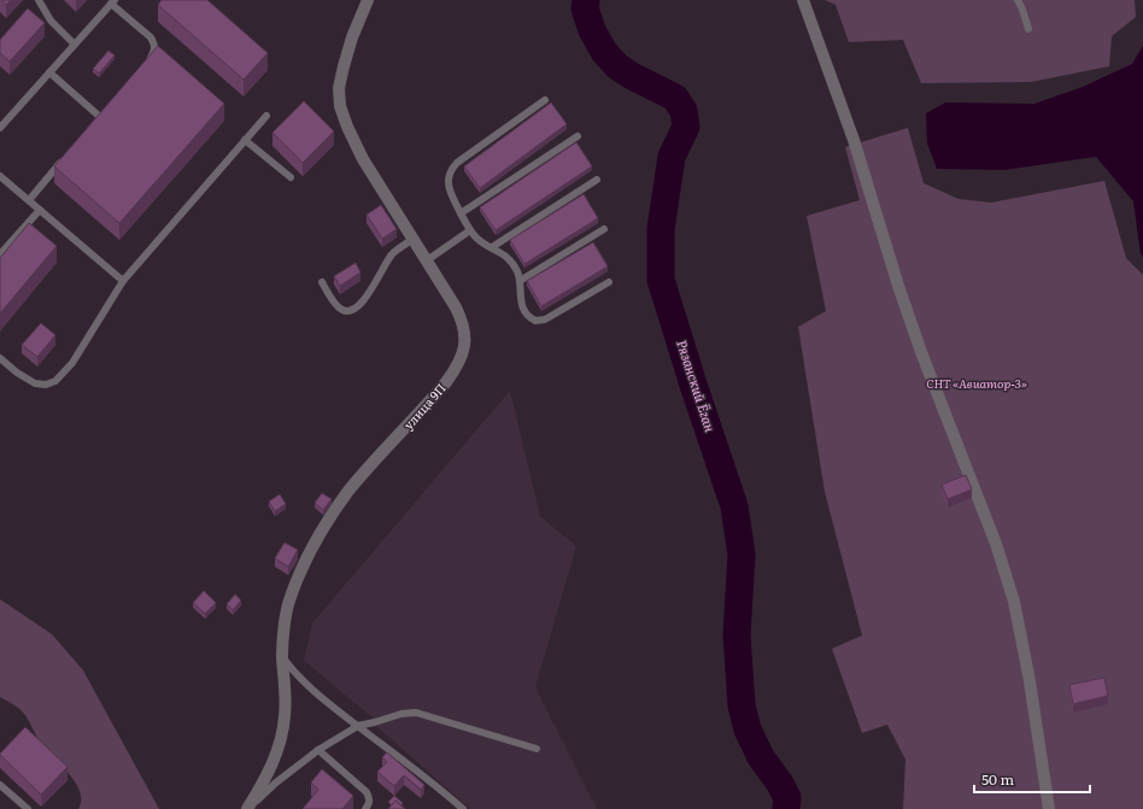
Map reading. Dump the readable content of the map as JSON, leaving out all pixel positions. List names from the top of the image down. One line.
{"streets":{"street":["улица 9П"]},"water":["Рязанский Ёган"],"parks":["СНТ «Авиатор-3»"],"scale_bar":"50 m"}
